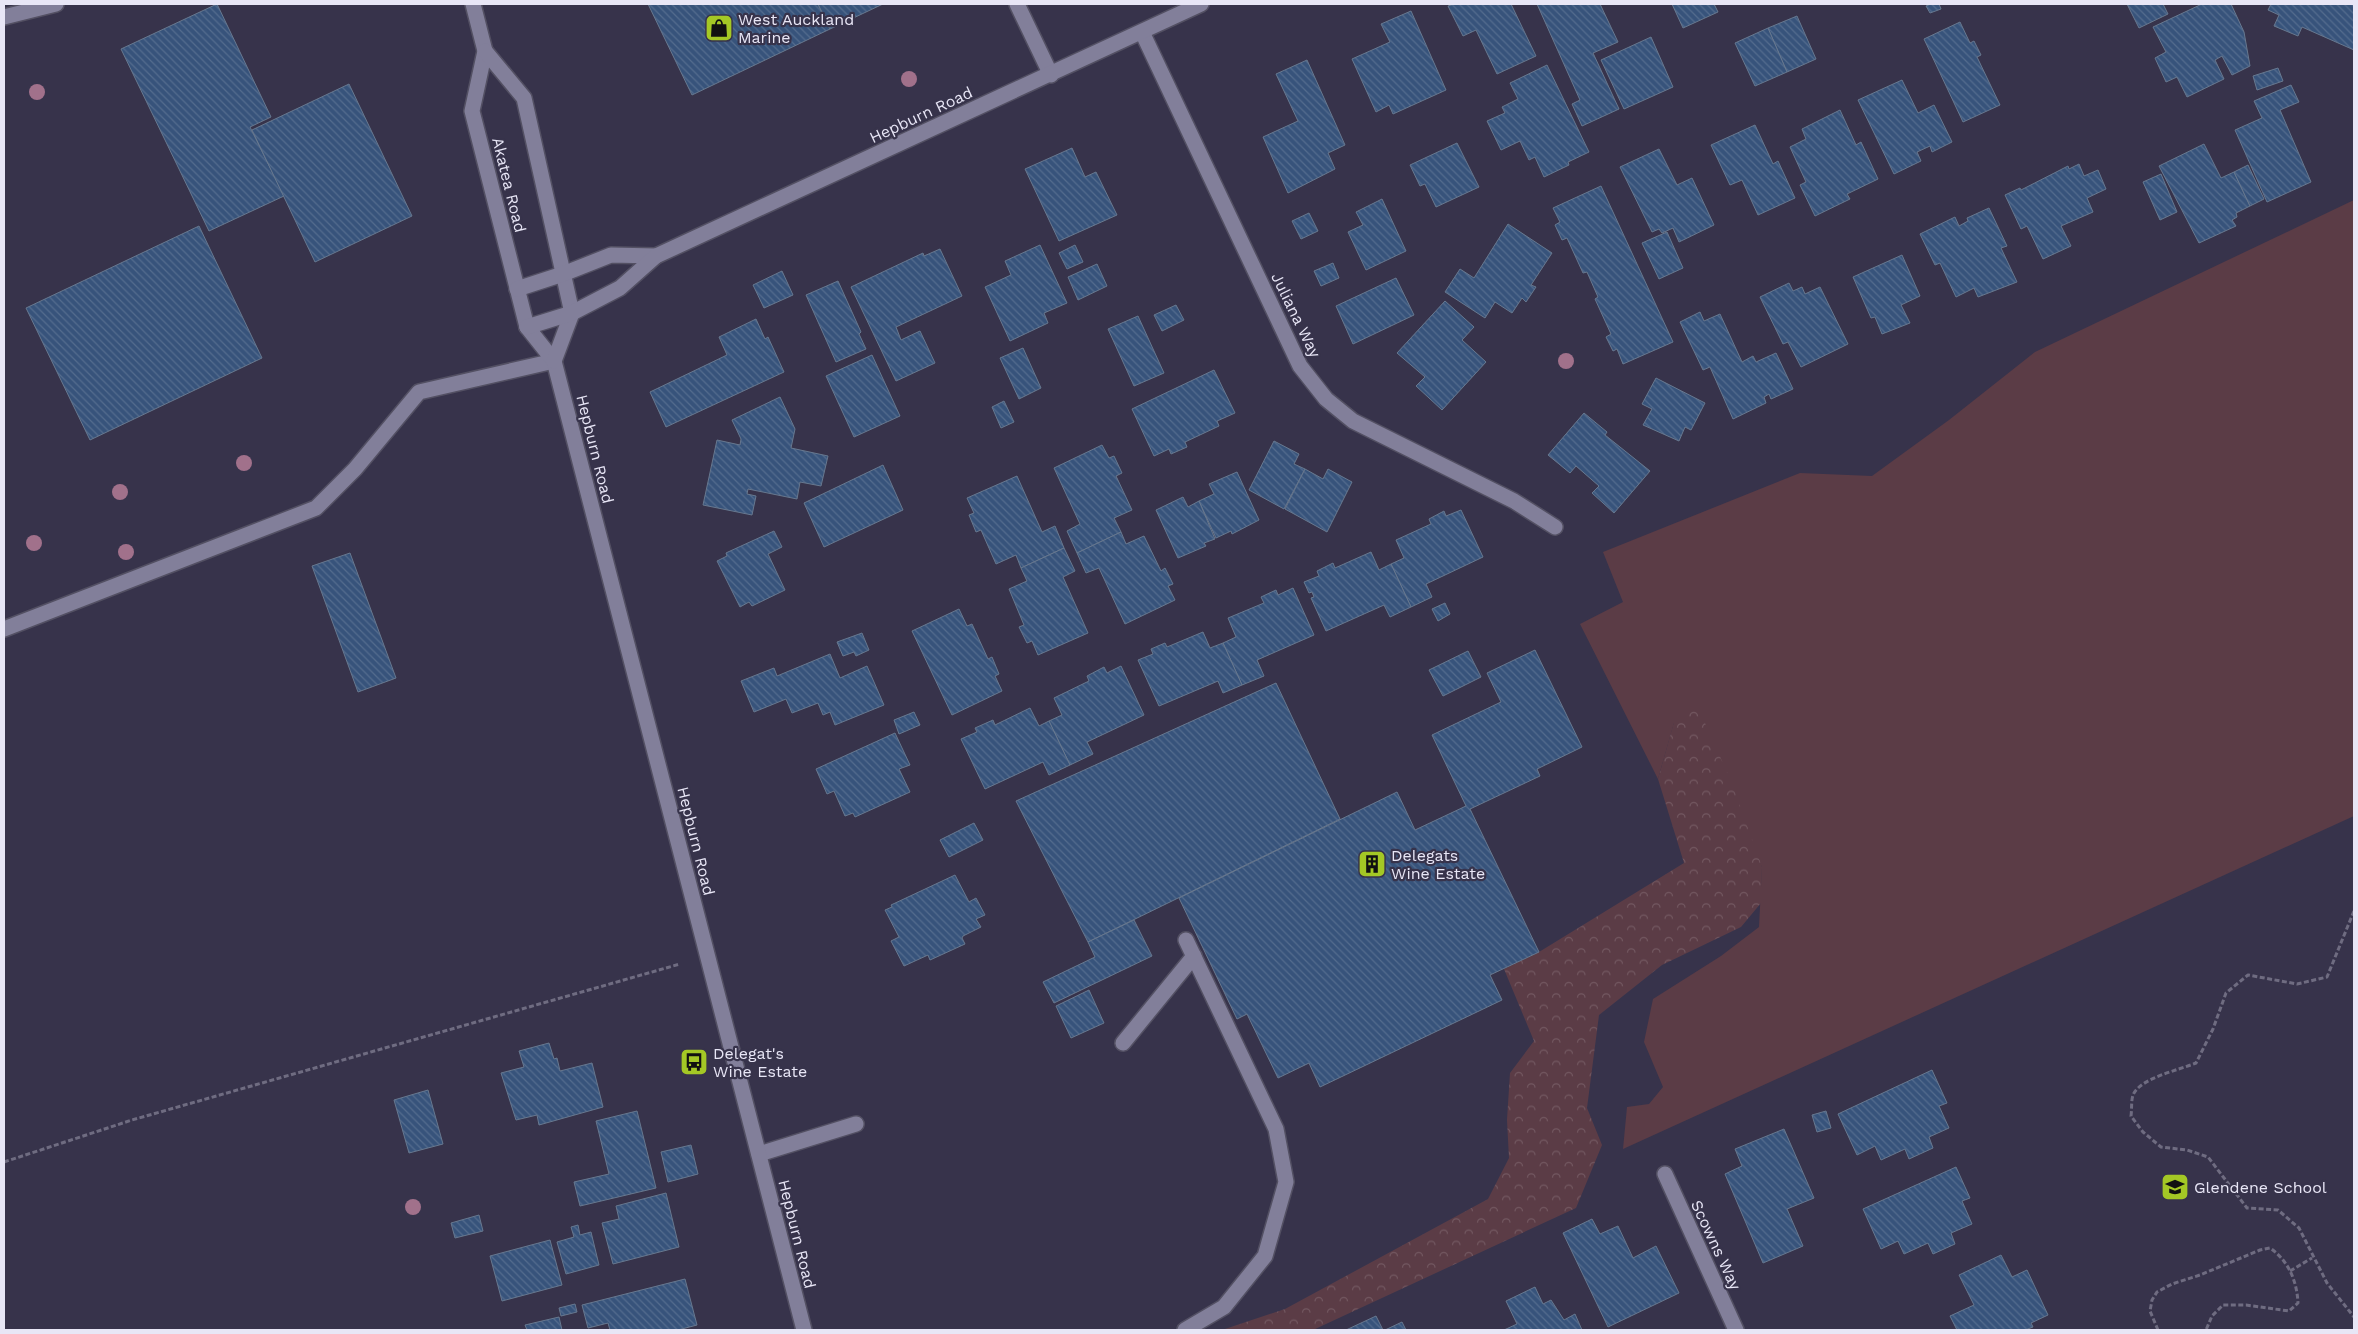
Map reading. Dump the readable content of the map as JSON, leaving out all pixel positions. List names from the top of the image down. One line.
{"streets":{"street":["Hepburn Road","Akatea Road","Juliana Way","Scowns Way"]},"crossings":[["Hepburn Road","Akatea Road"],["Hepburn Road","Juliana Way"]],"places":{"shop":["West Auckland Marine"],"building":["Delegats Wine Estate"],"bus stop":["Delegat's Wine Estate"],"school or university":["Glendene School"]}}
